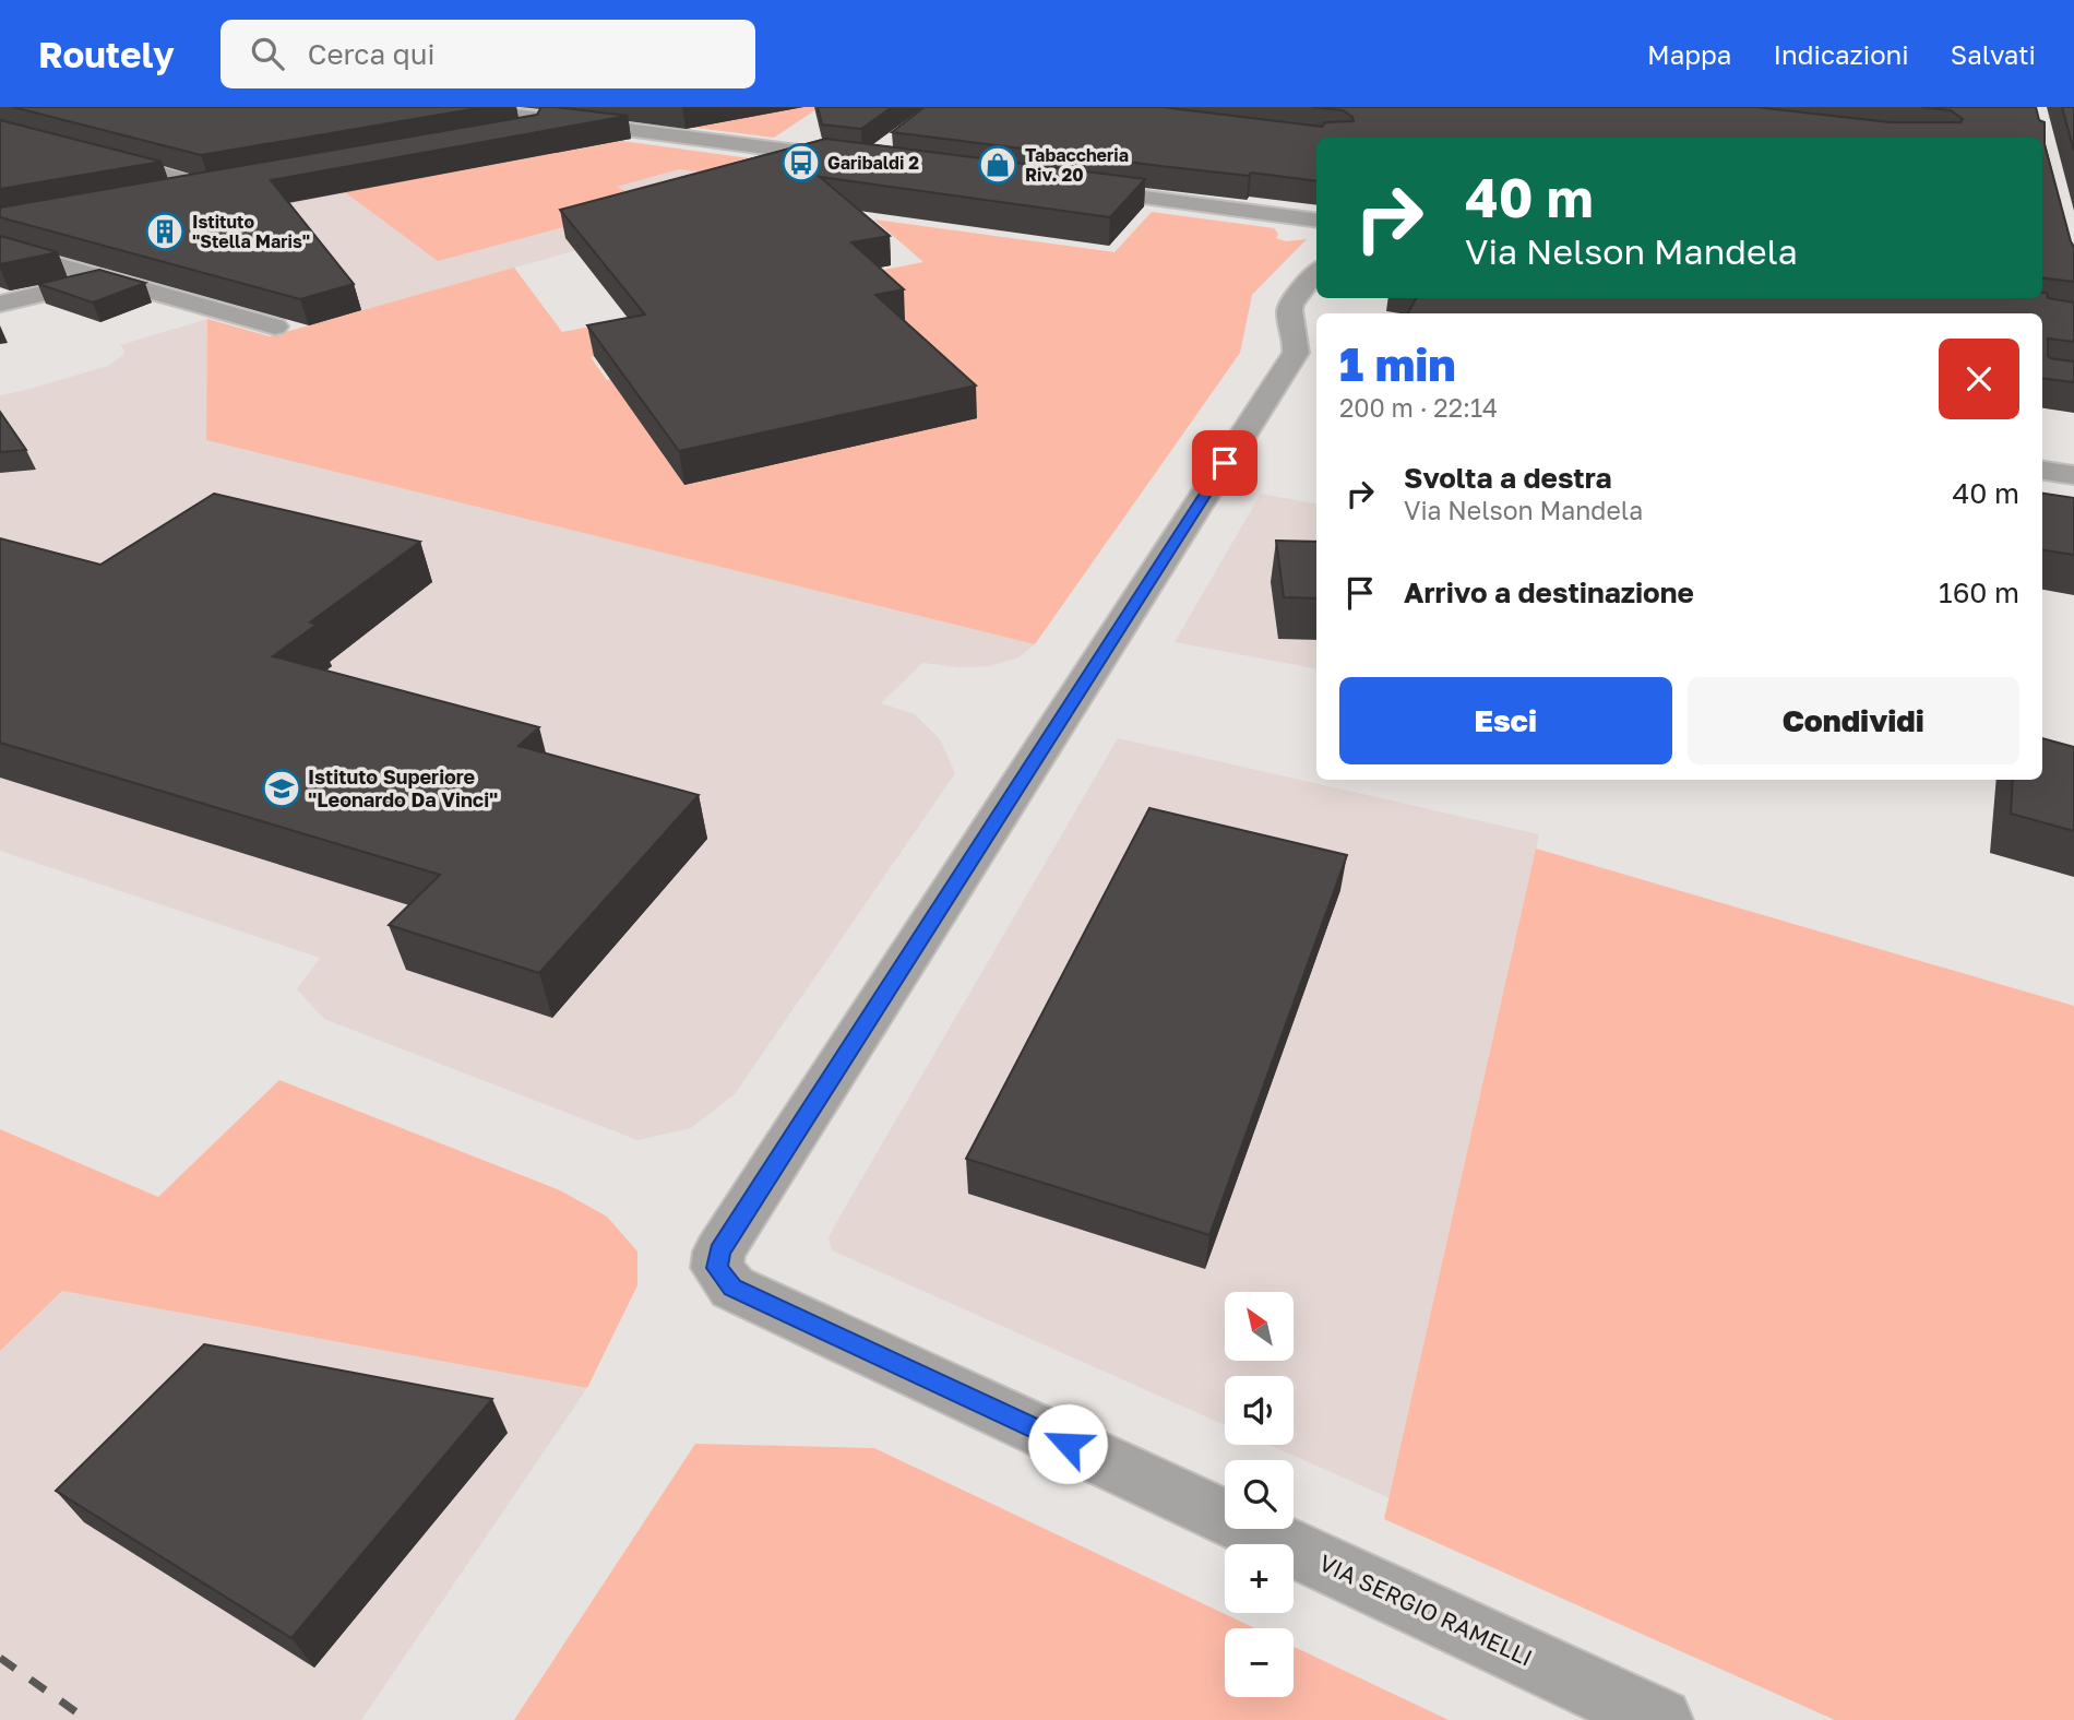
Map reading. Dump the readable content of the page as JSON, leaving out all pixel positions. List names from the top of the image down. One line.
{"streets":{"street":["VIA SERGIO RAMELLI"]},"places":{"bus stop":["Garibaldi 2"],"shop":["Tabaccheria Riv. 20"],"building":["Istituto \"Stella Maris\""],"school or university":["Istituto Superiore \"Leonardo Da Vinci\""]},"north":"top left","page":{"header":"Routely","search":"Cerca qui","nav":["Mappa","Indicazioni","Salvati"],"turn":["40 m","Via Nelson Mandela"],"heading":["1 min","200 m · 22:14"],"list":[{"name":"Svolta a destra","note":"Via Nelson Mandela","value":"40 m"},{"name":"Arrivo a destinazione","value":"160 m"}],"buttons":["Esci","Condividi"],"map_buttons":["+","−"]}}
